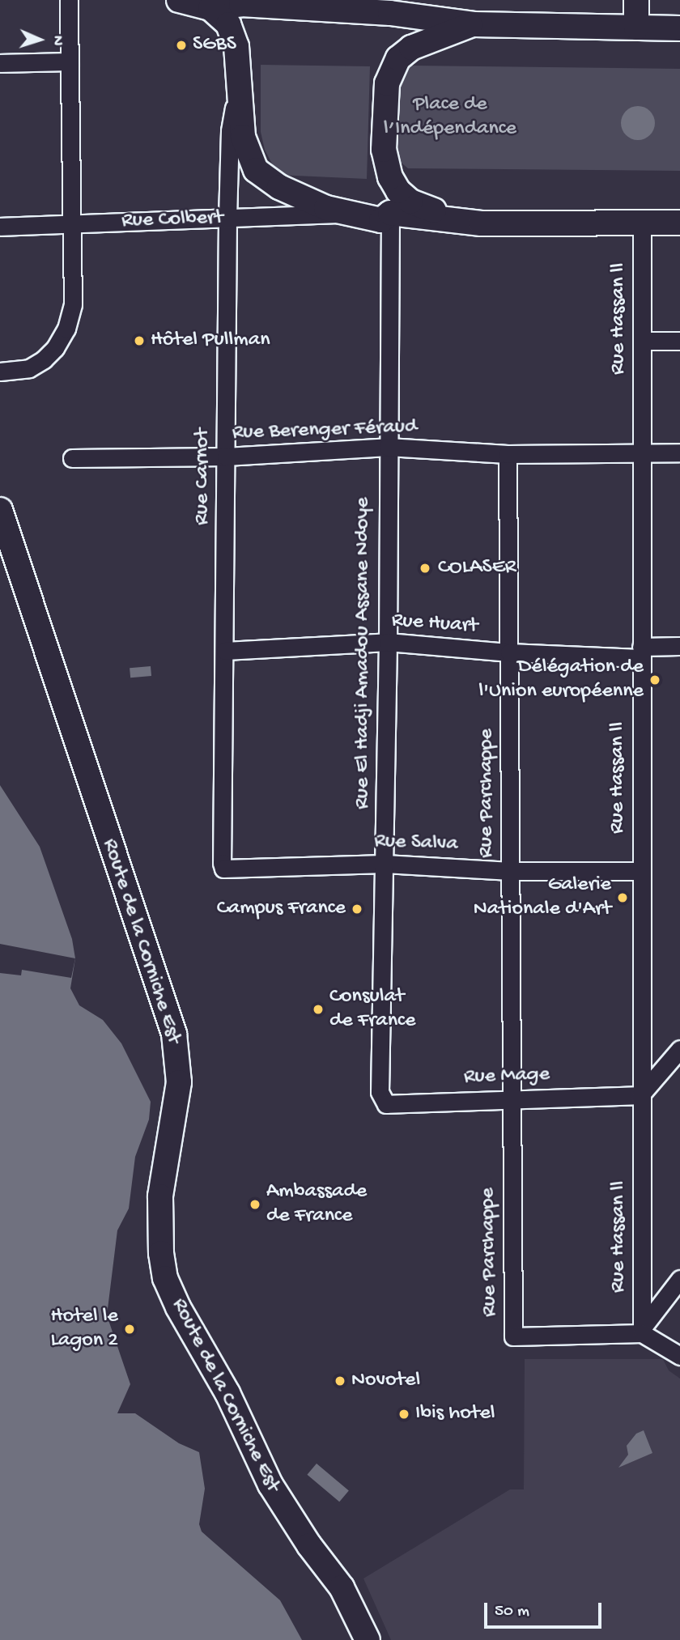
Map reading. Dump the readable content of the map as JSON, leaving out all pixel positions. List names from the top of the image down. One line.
{"streets":{"street":["Rue Colbert","Rue Hassan ll","Rue Berenger Féraud","Rue Carnot","Rue Huart","Rue El Hadji Amadou Assane Ndoye","Rue Parchappe","Rue Salva","Route de la Corniche Est","Rue Mage"]},"crossings":[["Rue Colbert","Rue Carnot"],["Rue Hassan ll","Rue Berenger Féraud"],["Rue Hassan ll","Rue Huart"],["Rue Hassan ll","Rue Parchappe"],["Rue Hassan ll","Rue Salva"],["Rue Hassan ll","Rue Mage"],["Rue Berenger Féraud","Rue Carnot"],["Rue Berenger Féraud","Rue El Hadji Amadou Assane Ndoye"],["Rue Berenger Féraud","Rue Parchappe"],["Rue Carnot","Rue Huart"],["Rue Carnot","Rue Salva"],["Rue Huart","Rue El Hadji Amadou Assane Ndoye"],["Rue Huart","Rue Parchappe"],["Rue El Hadji Amadou Assane Ndoye","Rue Salva"],["Rue El Hadji Amadou Assane Ndoye","Rue Mage"],["Rue Parchappe","Rue Salva"],["Rue Parchappe","Rue Mage"]],"parks":["Place de l’Indépendance"],"places":["SGBS","Hôtel Pullman","COLASER","Délégation de l'Union européenne","Galerie Nationale d'Art","Campus France","Consulat de France","Ambassade de France","Hotel le Lagon 2","Novotel","Ibis hotel"],"scale_bar":"50 m","north":"right"}
